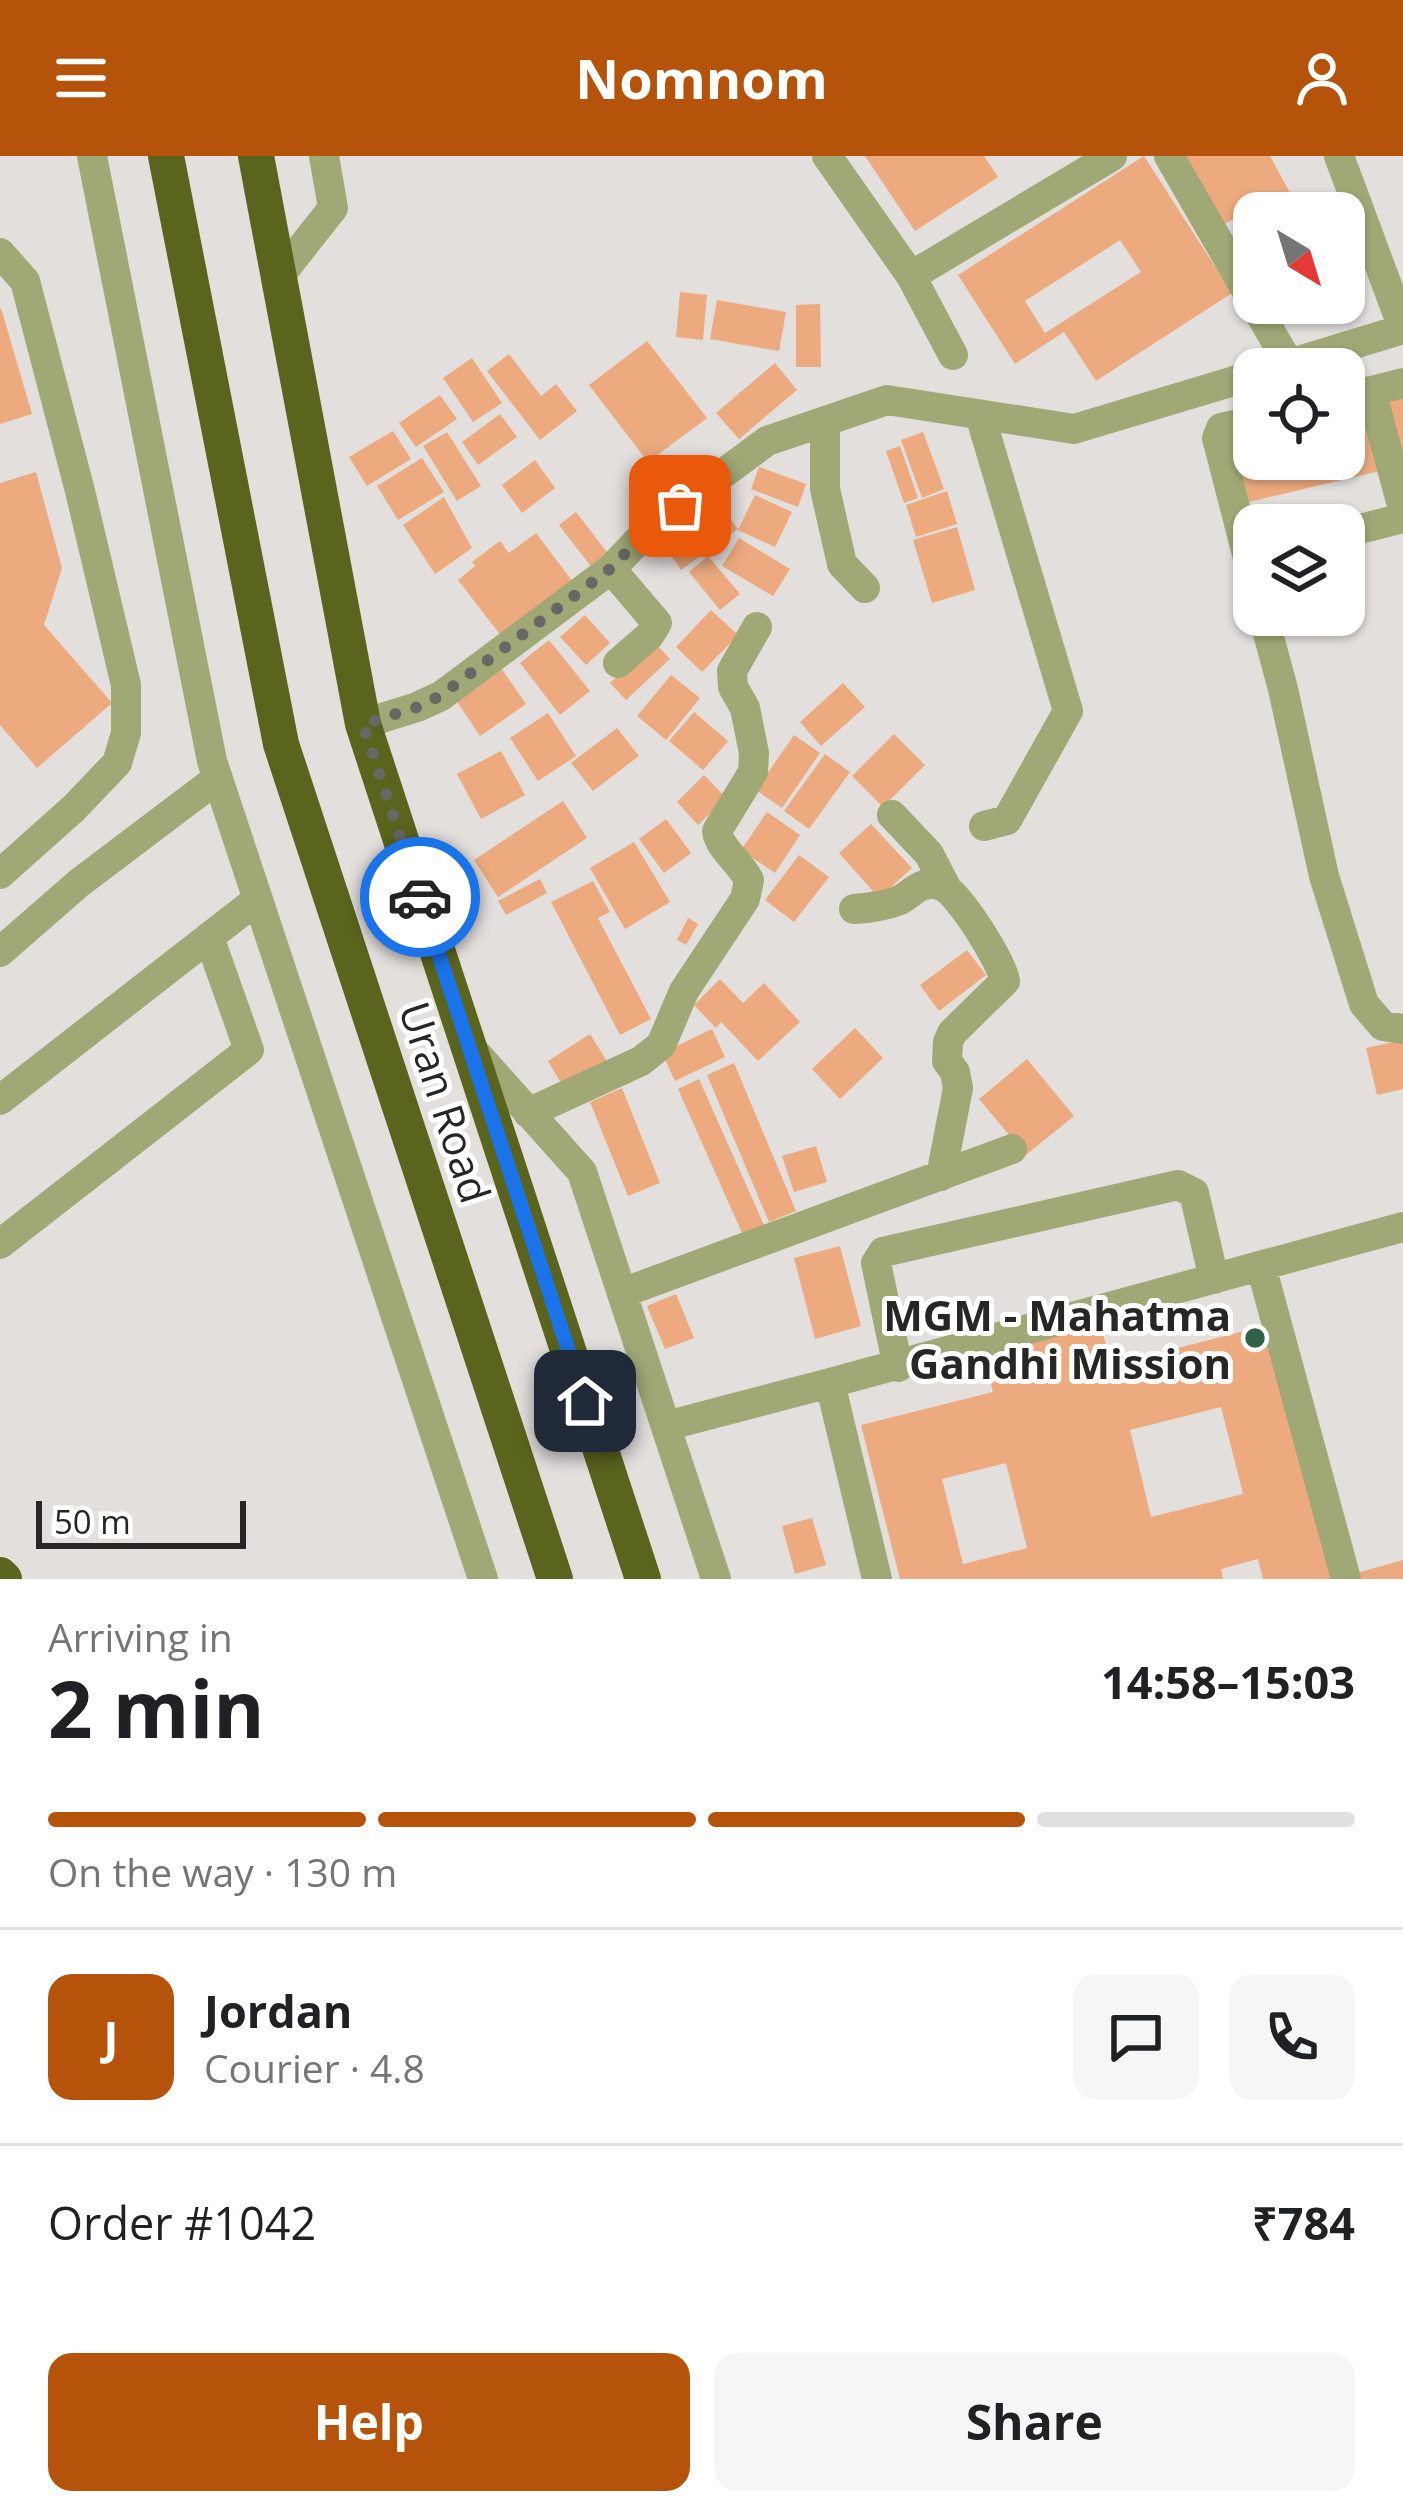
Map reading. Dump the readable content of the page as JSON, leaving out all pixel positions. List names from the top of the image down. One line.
{"streets":{"highway":["Uran Road"]},"places":["MGM - Mahatma Gandhi Mission"],"scale_bar":"50 m","north":"bottom right","page":{"header":"Nomnom","scale":"50 m","heading":["2 min","Arriving in","14:58–15:03"],"panel":["Jordan","Courier · 4.8","Order #1042","₹784"],"bar":"On the way · 130 m","round":"J","buttons":["Help","Share"]}}
